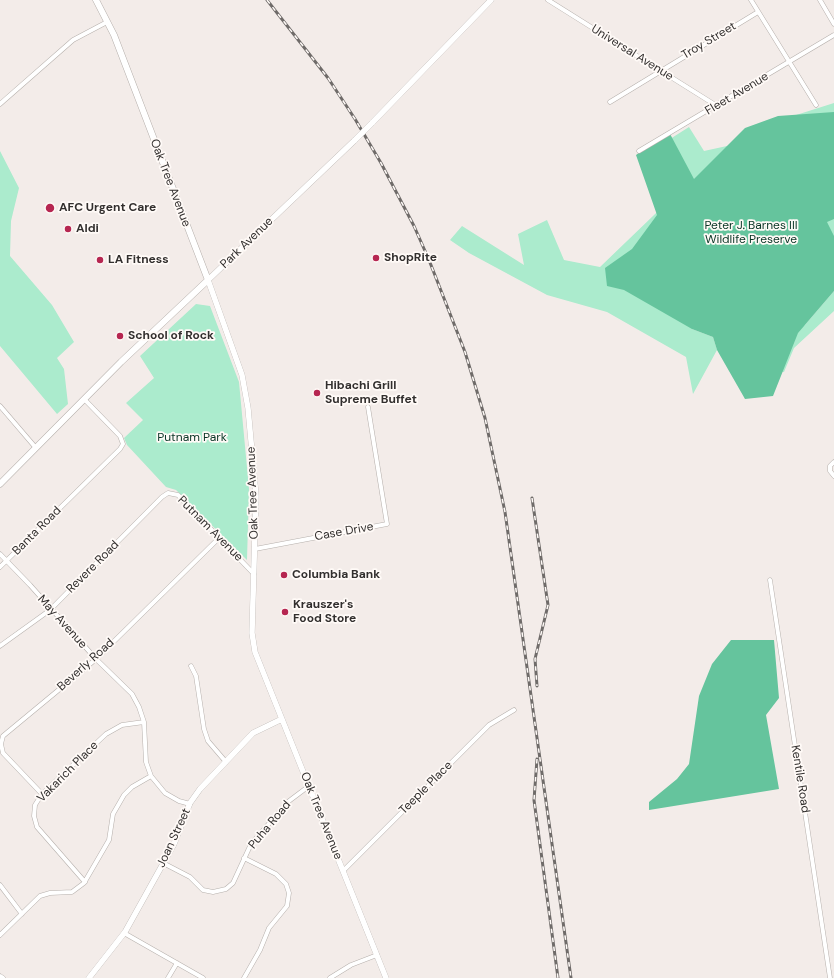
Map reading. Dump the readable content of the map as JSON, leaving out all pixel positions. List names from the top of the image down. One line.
{"streets":{"main road":["Oak Tree Avenue","Park Avenue"],"street":["Troy Street","Universal Avenue","Fleet Avenue","Putnam Avenue","Banta Road","Case Drive","Revere Road","May Avenue","Beverly Road","Vakarich Place","Kentile Road","Teeple Place","Puha Road","Joan Street"]},"crossings":[["Troy Street","Universal Avenue"],["Universal Avenue","Fleet Avenue"],["Oak Tree Avenue","Park Avenue"],["Oak Tree Avenue","Putnam Avenue"],["Oak Tree Avenue","Case Drive"],["Oak Tree Avenue","Teeple Place"],["Oak Tree Avenue","Puha Road"],["Oak Tree Avenue","Joan Street"],["Park Avenue","Banta Road"],["Putnam Avenue","Revere Road"],["Putnam Avenue","Beverly Road"],["Banta Road","May Avenue"],["Revere Road","May Avenue"],["May Avenue","Beverly Road"],["May Avenue","Vakarich Place"],["May Avenue","Joan Street"],["Beverly Road","Vakarich Place"],["Puha Road","Joan Street"]],"parks":["Peter J. Barnes III Wildlife Preserve","Putnam Park"],"places":["AFC Urgent Care","Aldi","ShopRite","LA Fitness","School of Rock","Hibachi Grill Supreme Buffet","Columbia Bank","Krauszer's Food Store"]}
